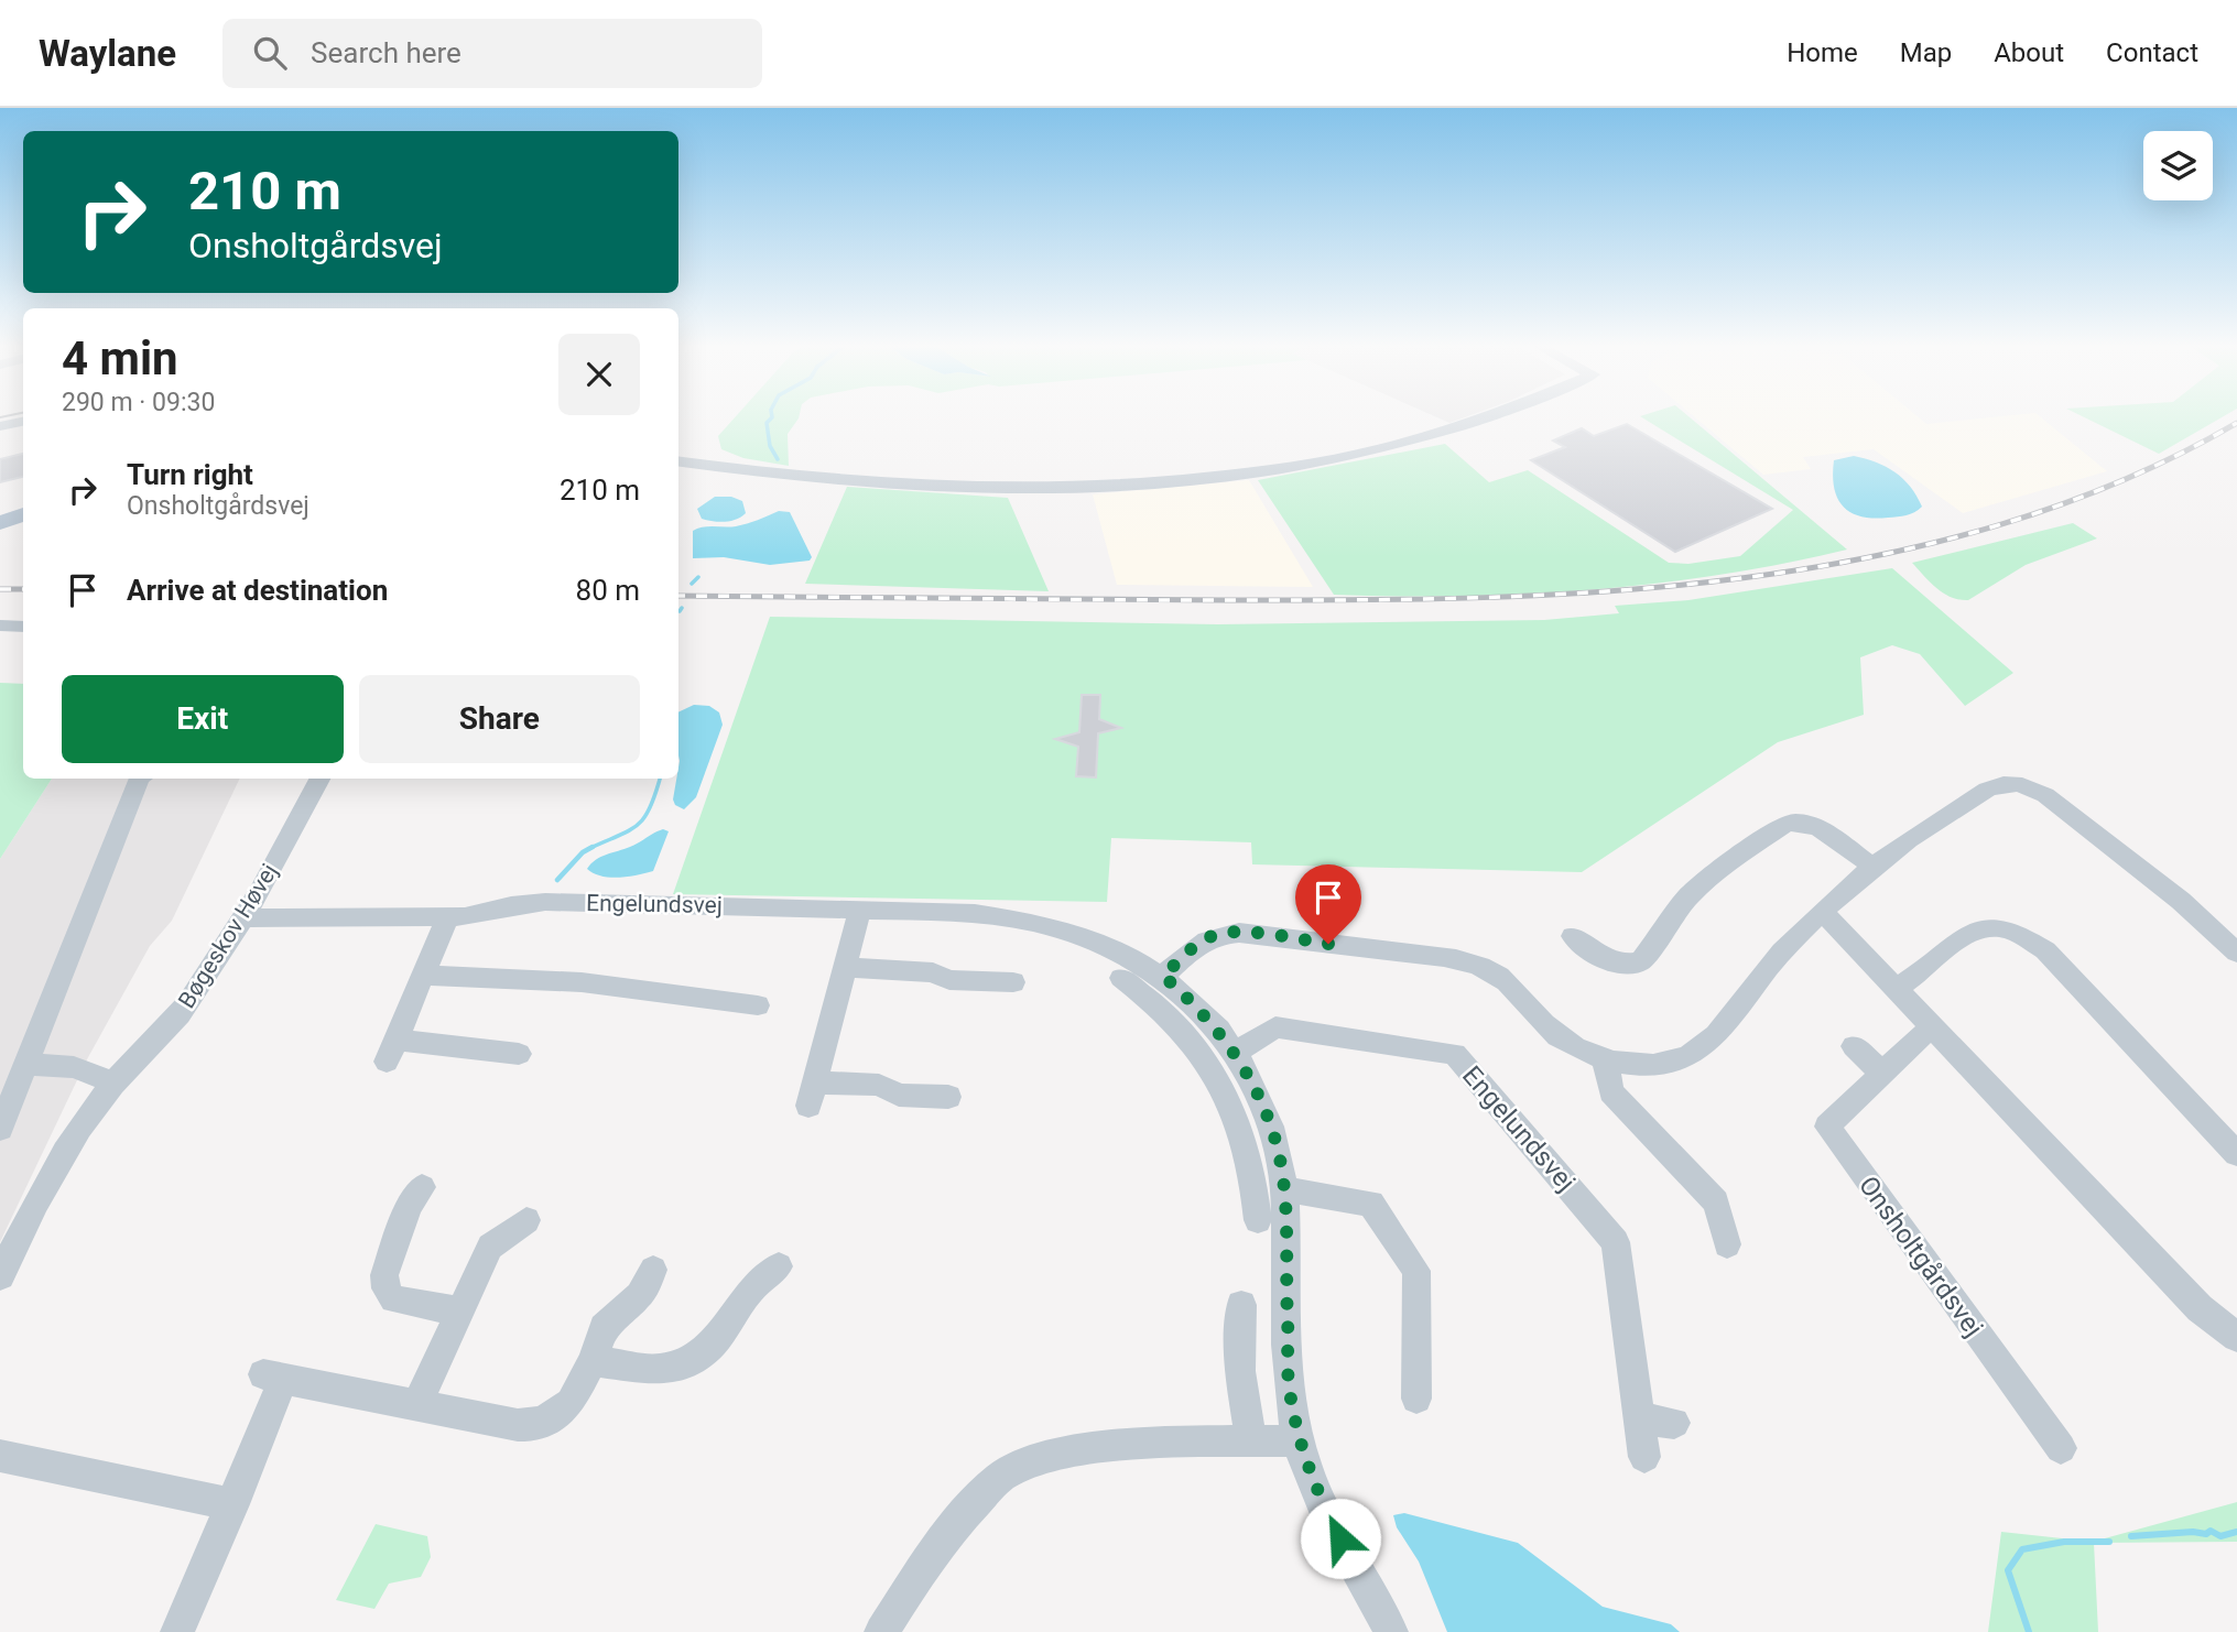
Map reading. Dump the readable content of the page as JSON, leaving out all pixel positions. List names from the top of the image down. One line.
{"streets":{"street":["Engelundsvej","Bøgeskov Høvej","Onsholtgårdsvej"]},"crossings":[["Engelundsvej","Bøgeskov Høvej"]],"page":{"header":"Waylane","search":"Search here","nav":["Home","Map","About","Contact"],"turn":["210 m","Onsholtgårdsvej"],"heading":["4 min","290 m · 09:30"],"list":[{"name":"Turn right","note":"Onsholtgårdsvej","value":"210 m"},{"name":"Arrive at destination","value":"80 m"}],"buttons":["Exit","Share"]}}
